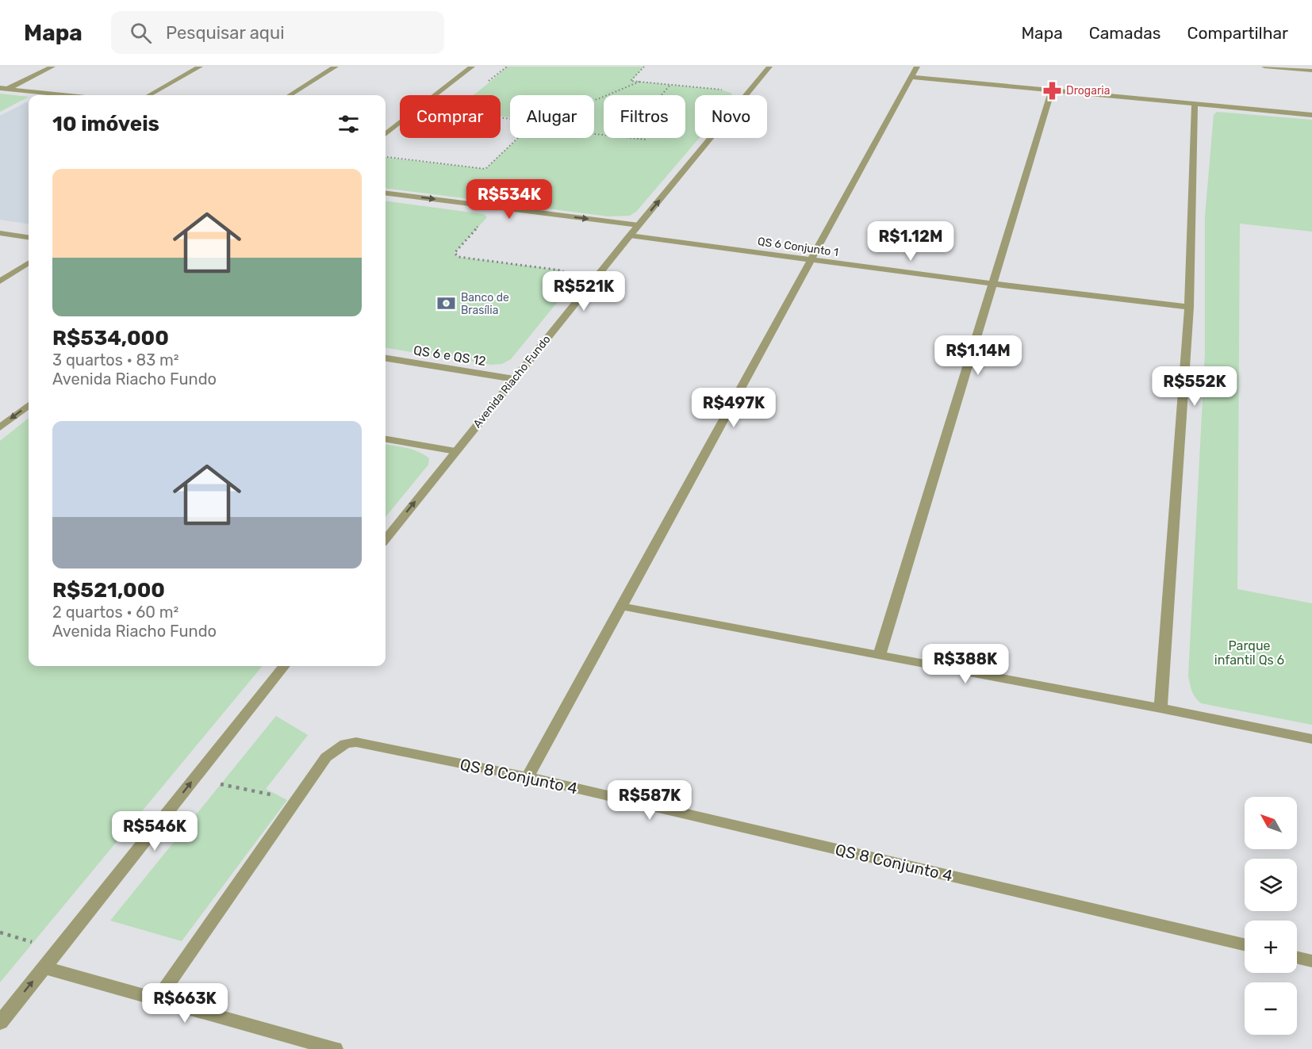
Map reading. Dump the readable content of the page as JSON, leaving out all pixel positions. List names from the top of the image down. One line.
{"streets":{"street":["QS 6 Conjunto 1","QS 6 e QS 12","Avenida Riacho Fundo","QS 8 Conjunto 4"]},"crossings":[["QS 6 Conjunto 1","Avenida Riacho Fundo"],["QS 6 e QS 12","Avenida Riacho Fundo"]],"one_way":["Avenida Riacho Fundo"],"parks":["Parque infantil Qs 6"],"places":{"pharmacy":["Drogaria"],"bank":["Banco de Brasília"]},"north":"top left","page":{"header":"Mapa","search":"Pesquisar aqui","nav":["Mapa","Camadas","Compartilhar"],"chip":["Comprar","Alugar","Filtros","Novo"],"heading":"10 imóveis","list":[{"name":"R$534,000","note":"3 quartos · 83 m² · Avenida Riacho Fundo"},{"name":"R$521,000","note":"2 quartos · 60 m² · Avenida Riacho Fundo"}],"price":["R$534K","R$1.12M","R$521K","R$1.14M","R$552K","R$497K","R$388K","R$587K","R$546K","R$663K"],"map_buttons":["+","−"]}}
